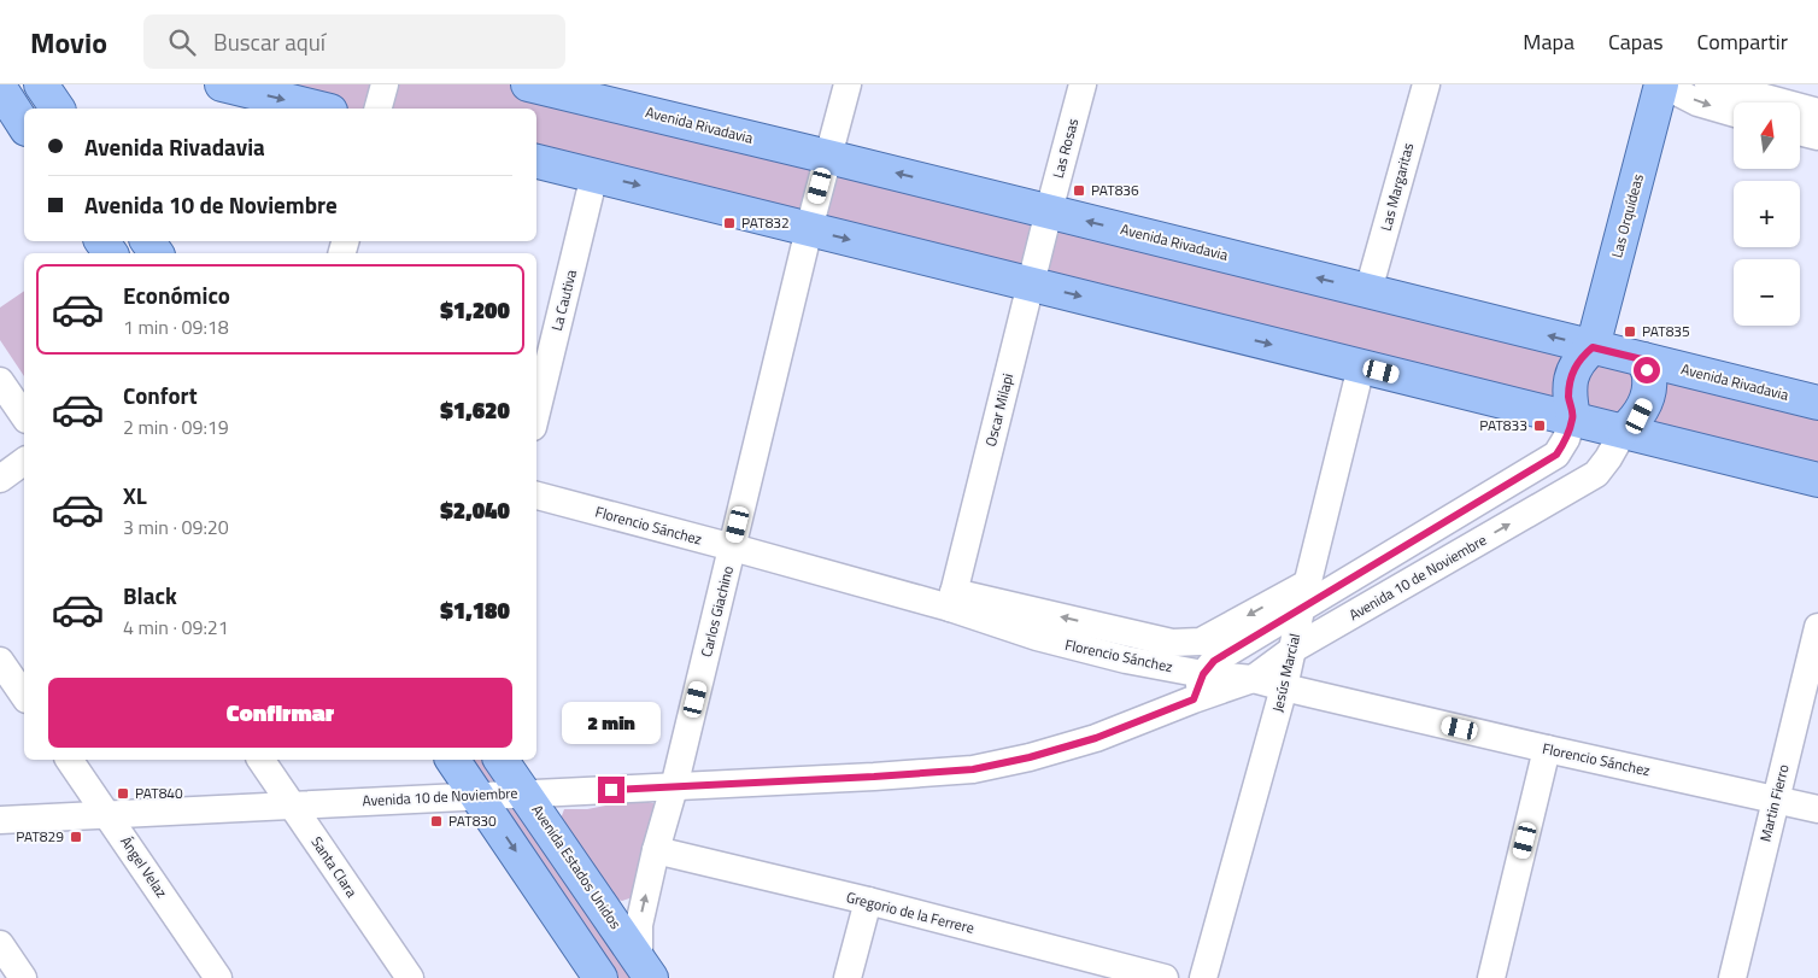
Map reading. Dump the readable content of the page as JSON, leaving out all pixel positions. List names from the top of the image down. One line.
{"streets":{"main road":["Avenida Rivadavia","Las Orquídeas","Avenida Estados Unidos"],"street":["Las Rosas","Las Margaritas","La Cautiva","Oscar Milapi","Florencio Sánchez","Avenida 10 de Noviembre","Carlos Giachino","Jesús Marcial","Martin Fierro","Ángel Velaz","Santa Clara","Gregorio de la Ferrere"]},"crossings":[["Avenida Rivadavia","Las Rosas"],["Avenida Rivadavia","Las Margaritas"],["Avenida Rivadavia","Las Orquídeas"],["Avenida Rivadavia","Oscar Milapi"],["Avenida Rivadavia","Avenida 10 de Noviembre"],["Avenida Rivadavia","Carlos Giachino"],["Las Rosas","Oscar Milapi"],["Las Orquídeas","Avenida 10 de Noviembre"],["Oscar Milapi","Florencio Sánchez"],["Florencio Sánchez","Avenida 10 de Noviembre"],["Florencio Sánchez","Carlos Giachino"],["Florencio Sánchez","Jesús Marcial"],["Florencio Sánchez","Martin Fierro"],["Avenida 10 de Noviembre","Carlos Giachino"],["Avenida 10 de Noviembre","Jesús Marcial"],["Avenida 10 de Noviembre","Ángel Velaz"],["Avenida 10 de Noviembre","Santa Clara"],["Avenida 10 de Noviembre","Avenida Estados Unidos"],["Carlos Giachino","Avenida Estados Unidos"],["Carlos Giachino","Gregorio de la Ferrere"]],"places":{"transit":["PAT836","PAT832","PAT835","PAT833","PAT840","PAT830","PAT829"]},"north":"top","page":{"header":"Movio","search":"Buscar aquí","nav":["Mapa","Capas","Compartir"],"map_buttons":["+","−"],"banner":["Avenida Rivadavia","Avenida 10 de Noviembre"],"list":[{"name":"Económico","note":"1 min · 09:18","value":"$1,200"},{"name":"Confort","note":"2 min · 09:19","value":"$1,620"},{"name":"XL","note":"3 min · 09:20","value":"$2,040"},{"name":"Black","note":"4 min · 09:21","value":"$1,180"}],"buttons":"Confirmar","bubble":"2 min"}}
